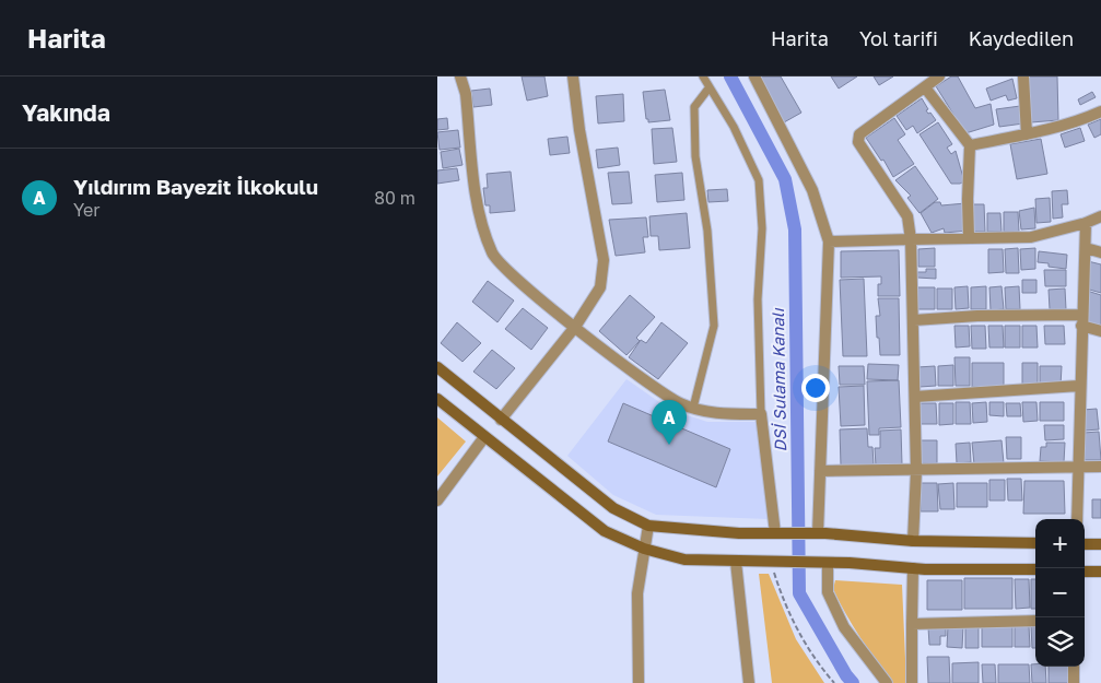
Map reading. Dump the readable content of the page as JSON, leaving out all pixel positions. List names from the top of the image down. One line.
{"water":["DSİ Sulama Kanalı"],"page":{"header":"Harita","nav":["Harita","Yol tarifi","Kaydedilen"],"heading":"Yakında","list":[{"mark":"A","name":"Yıldırım Bayezit İlkokulu","note":"Yer","value":"80 m"}],"pins":"A","map_buttons":["+","−"]}}
